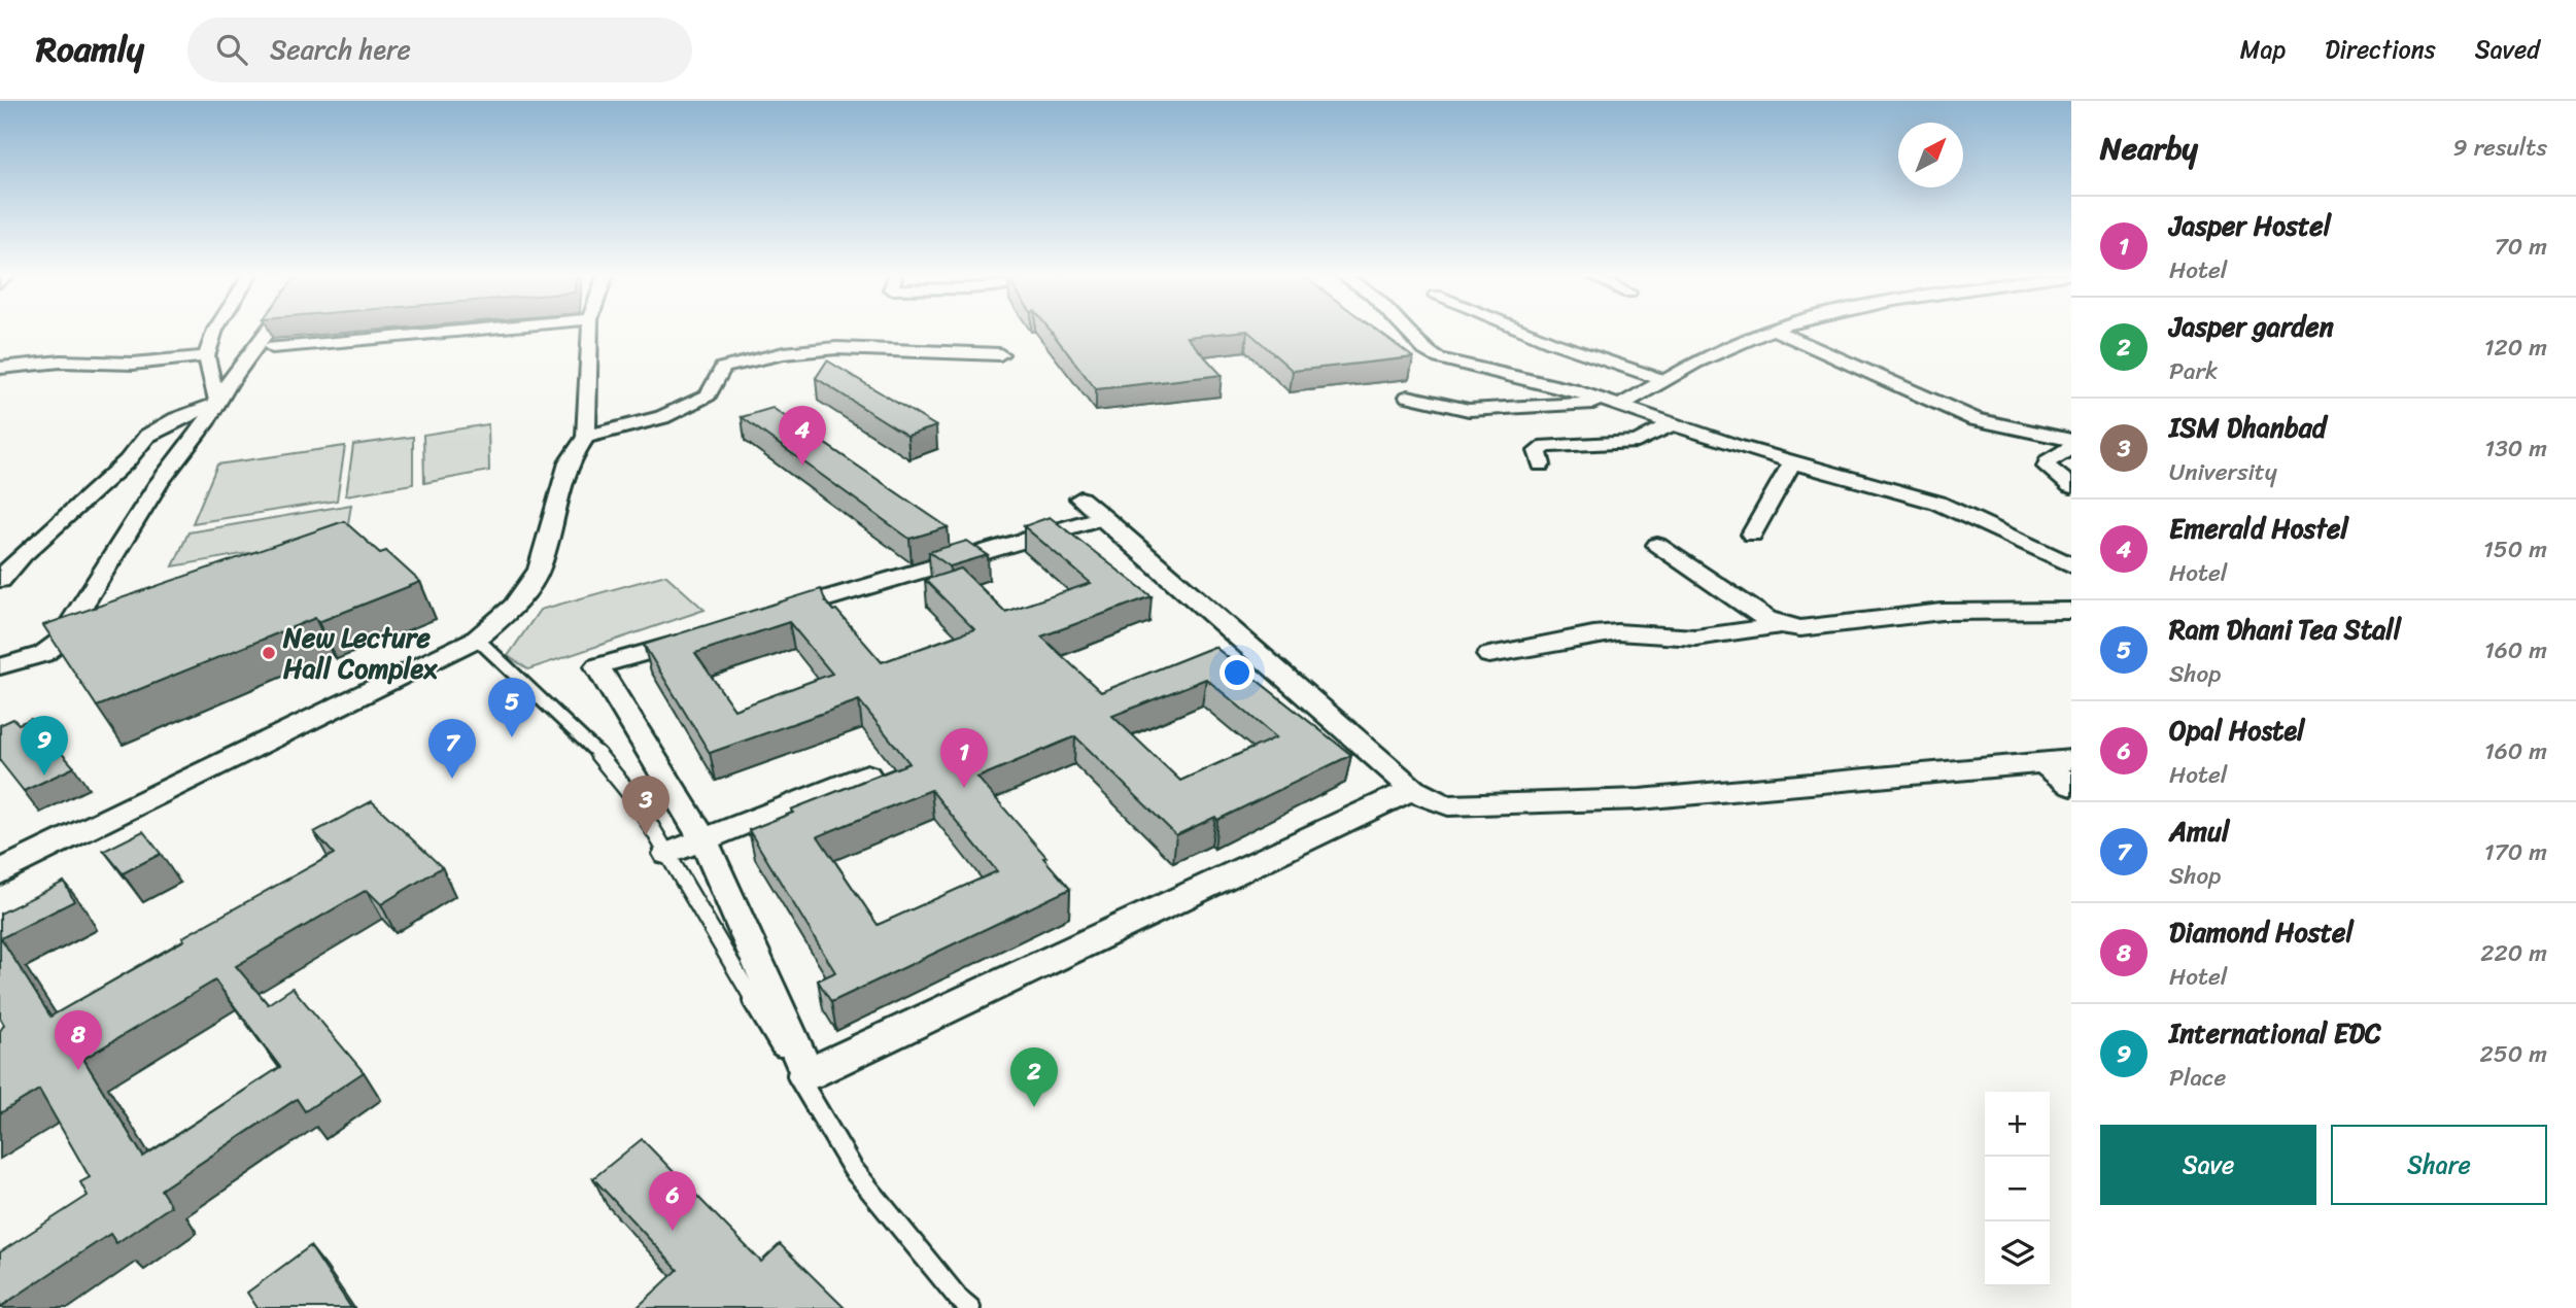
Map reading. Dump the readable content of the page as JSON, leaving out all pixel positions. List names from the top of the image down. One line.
{"places":["New Lecture Hall Complex"],"north":"top right","page":{"header":"Roamly","search":"Search here","nav":["Map","Directions","Saved"],"heading":["Nearby","9 results"],"list":[{"mark":"1","name":"Jasper Hostel","note":"Hotel","value":"70 m"},{"mark":"2","name":"Jasper garden","note":"Park","value":"120 m"},{"mark":"3","name":"ISM Dhanbad","note":"University","value":"130 m"},{"mark":"4","name":"Emerald Hostel","note":"Hotel","value":"150 m"},{"mark":"5","name":"Ram Dhani Tea Stall","note":"Shop","value":"160 m"},{"mark":"6","name":"Opal Hostel","note":"Hotel","value":"160 m"},{"mark":"7","name":"Amul","note":"Shop","value":"170 m"},{"mark":"8","name":"Diamond Hostel","note":"Hotel","value":"220 m"},{"mark":"9","name":"International EDC","note":"Place","value":"250 m"}],"pins":["4","5","9","7","1","3","8","2","6"],"map_buttons":["+","−"],"buttons":["Save","Share"]}}
